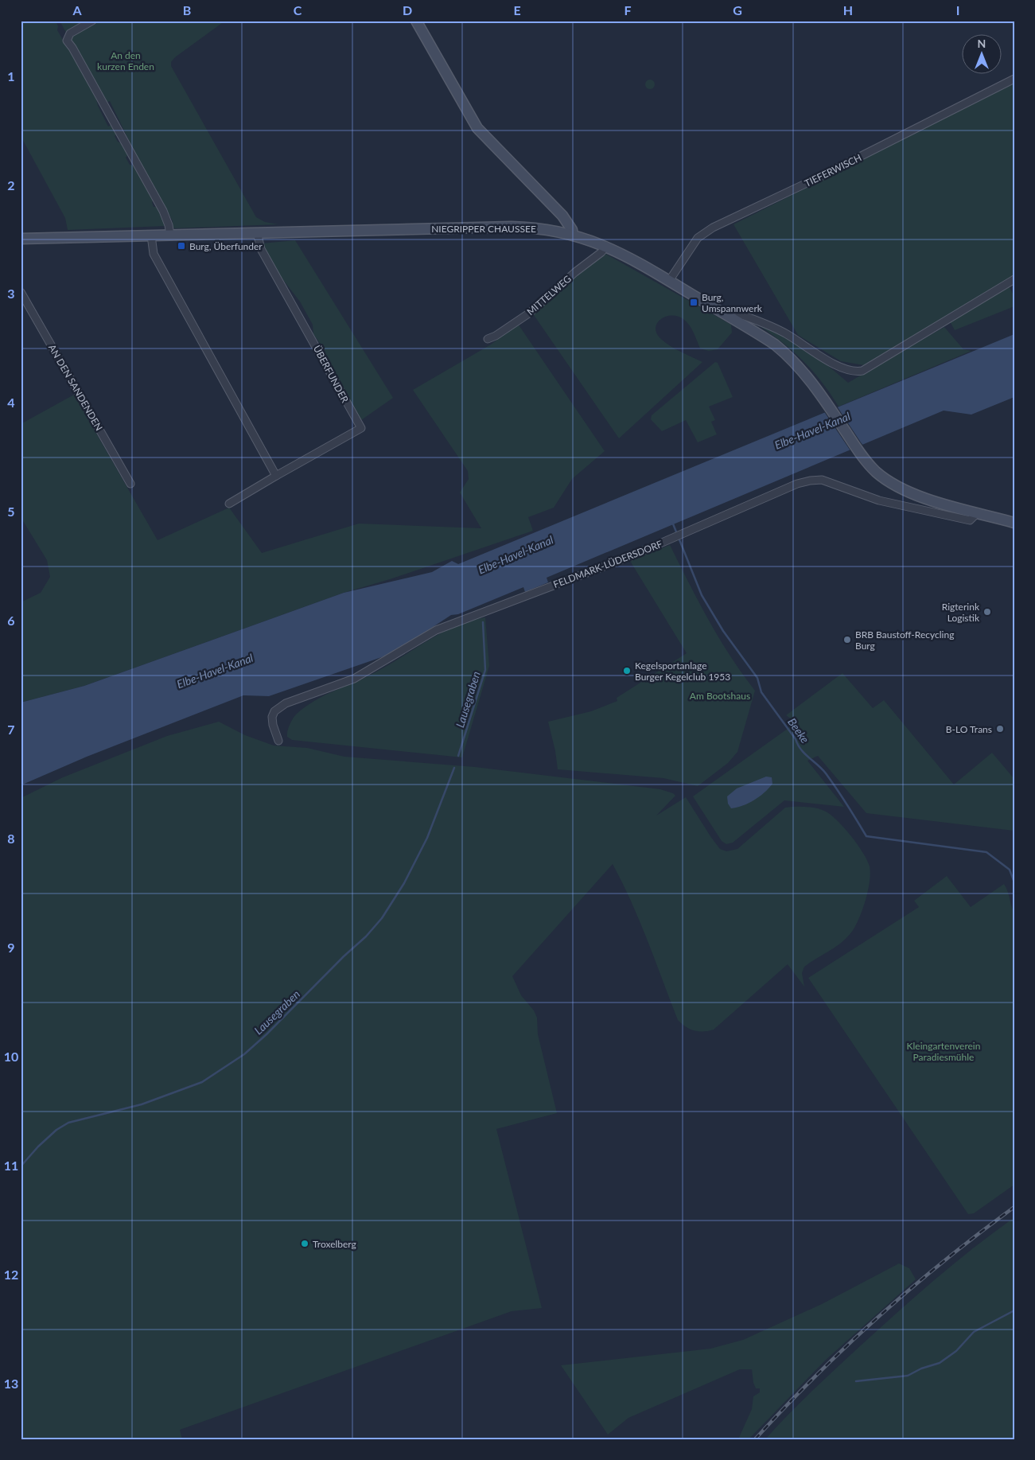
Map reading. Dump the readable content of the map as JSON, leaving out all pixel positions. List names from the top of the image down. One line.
{"streets":{"main road":["NIEGRIPPER CHAUSSEE"],"street":["TIEFERWISCH","MITTELWEG","ÜBERFUNDER","AN DEN SANDENDEN","FELDMARK-LÜDERSDORF"]},"crossings":[["TIEFERWISCH","NIEGRIPPER CHAUSSEE"],["NIEGRIPPER CHAUSSEE","MITTELWEG"],["NIEGRIPPER CHAUSSEE","ÜBERFUNDER"],["NIEGRIPPER CHAUSSEE","FELDMARK-LÜDERSDORF"]],"water":["Elbe-Havel-Kanal","Lausegraben","Beeke"],"parks":["An den kurzen Enden","Am Bootshaus","Kleingartenverein Paradiesmühle"],"places":{"transit":["Burg, Überfunder","Burg, Umspannwerk"],"other":["Rigterink Logistik","BRB Baustoff-Recycling Burg","Kegelsportanlage Burger Kegelclub 1953","B-LO Trans","Troxelberg"]},"north":"top","grid":{"columns":["A","B","C","D","E","F","G","H","I"],"rows":["1","2","3","4","5","6","7","8","9","10","11","12","13"]}}
